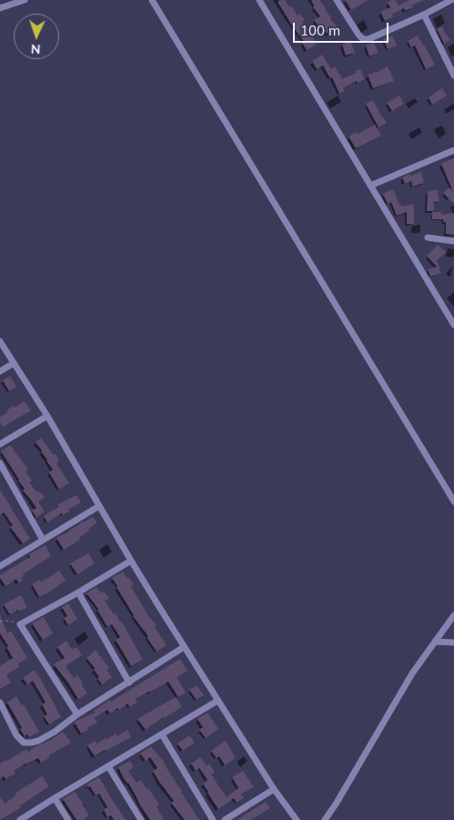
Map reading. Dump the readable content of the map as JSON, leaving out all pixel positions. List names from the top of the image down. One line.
{"scale_bar":"100 m","north":"bottom"}
